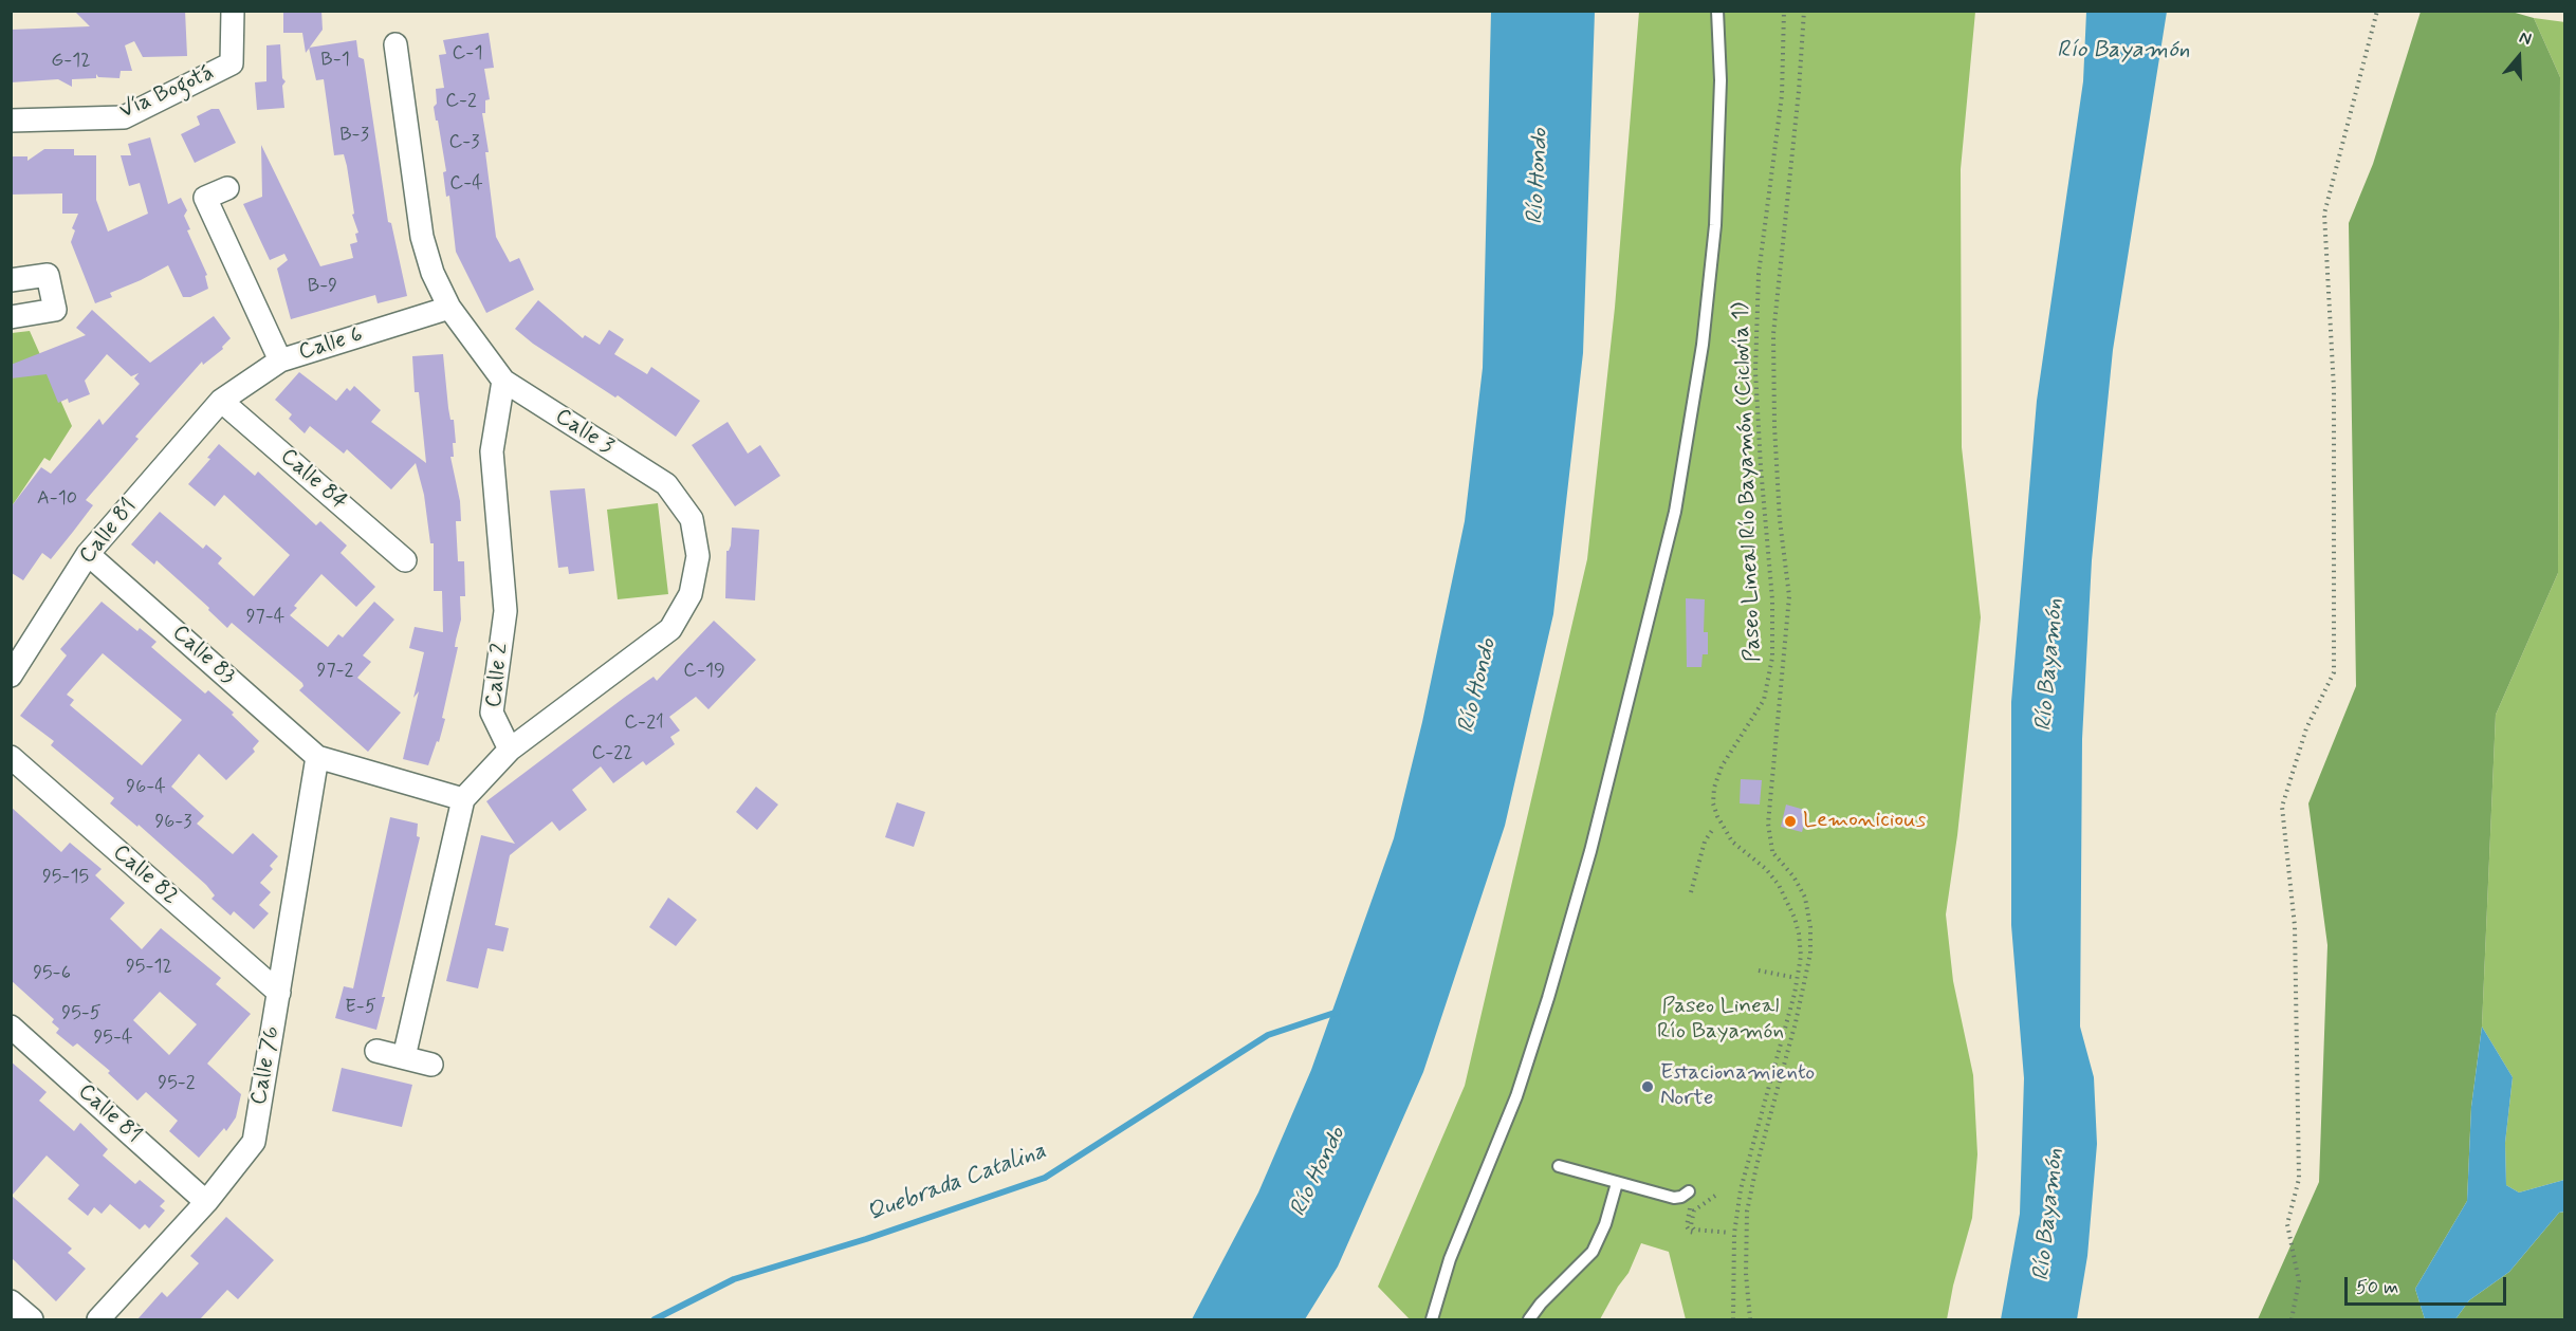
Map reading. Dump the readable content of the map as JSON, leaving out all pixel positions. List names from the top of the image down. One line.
{"streets":{"street":["Vía Bogotá","Calle 6","Calle 3","Calle 84","Calle 81","Calle 83","Calle 2","Calle 82","Calle 76"],"path":["Paseo Lineal Río Bayamón (Ciclovía 1)"]},"crossings":[["Calle 6","Calle 3"],["Calle 6","Calle 84"],["Calle 6","Calle 81"],["Calle 3","Calle 2"],["Calle 84","Calle 81"],["Calle 81","Calle 83"],["Calle 81","Calle 76"],["Calle 83","Calle 76"],["Calle 82","Calle 76"]],"water":["Río Bayamón","Río Hondo","Quebrada Catalina"],"parks":["Paseo Lineal Río Bayamón"],"places":["Lemonicious","Estacionamiento Norte"],"house_numbers":["C-1","B-1","G-12","C-2","B-3","C-3","C-4","B-9","A-10","97-4","97-2","C-19","C-21","C-22","96-4","96-3","95-15","95-12","95-6","E-5","95-5","95-4","95-2"],"scale_bar":"50 m","north":"top"}
